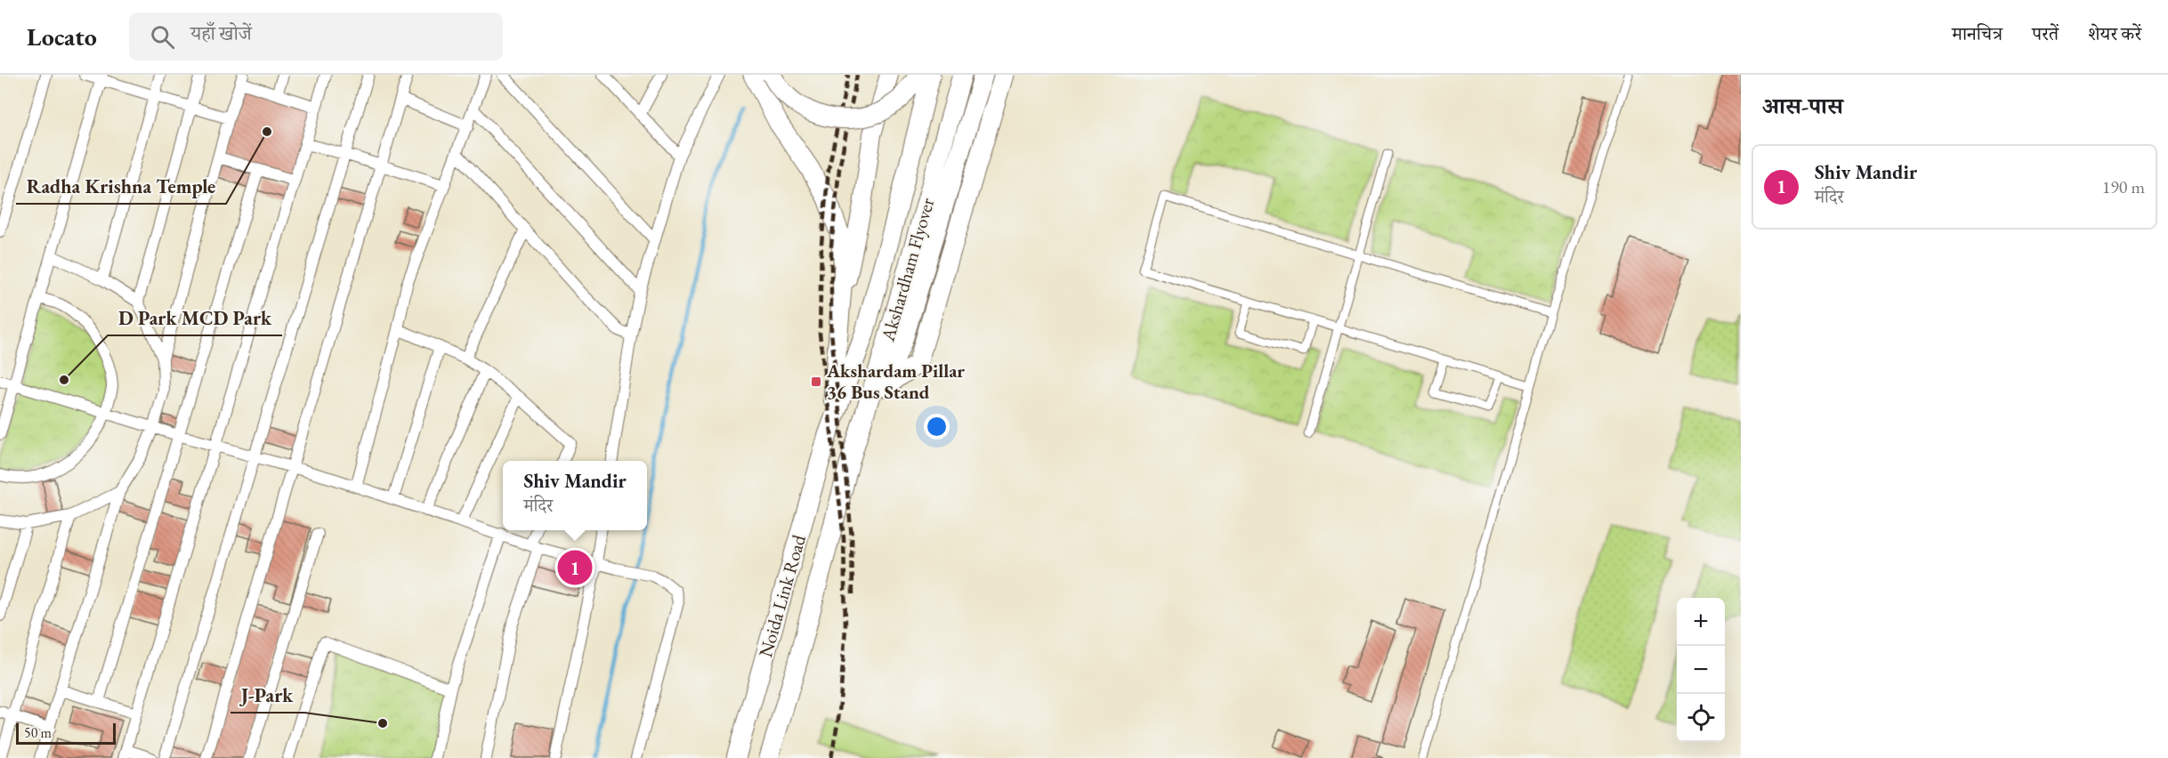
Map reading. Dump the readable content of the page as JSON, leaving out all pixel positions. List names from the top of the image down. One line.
{"streets":{"highway":["Akshardham Flyover","Noida Link Road"]},"crossings":[["Akshardham Flyover","Noida Link Road"]],"places":{"other":["Radha Krishna Temple","D Park MCD Park","J-Park"],"transit":["Akshardam Pillar 36 Bus Stand"]},"scale_bar":"50 m","page":{"header":"Locato","search":"यहाँ खोजें","nav":["मानचित्र","परतें","शेयर करें"],"heading":"आस-पास","list":[{"mark":"1","name":"Shiv Mandir","note":"मंदिर","value":"190 m"}],"popup":["Shiv Mandir","मंदिर"],"pins":"1","map_buttons":["+","−"],"scale":"50 m"}}
